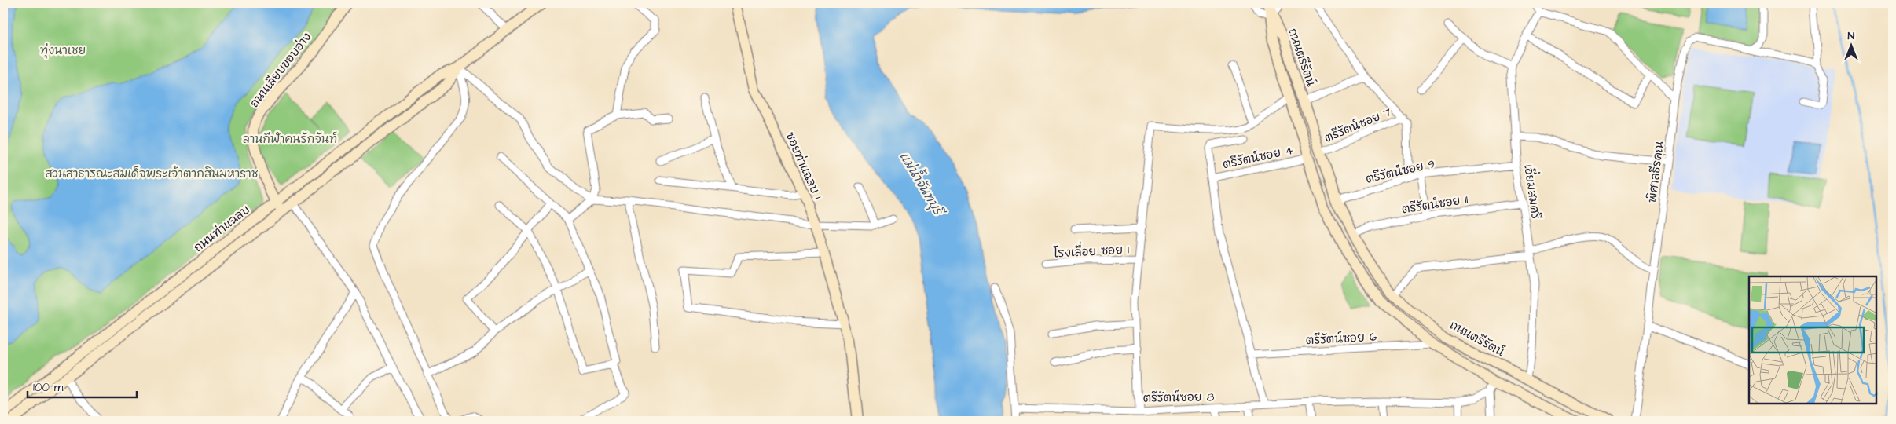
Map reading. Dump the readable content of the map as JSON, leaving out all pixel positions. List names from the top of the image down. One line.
{"streets":{"main road":["ถนนตรีรัตน์","ถนนเลียบขอบอ่าง","ซอยท่าแฉลบ 1","ถนนท่าแฉลบ"],"street":["ตรีรัตน์ซอย 7","ตรีรัตน์ซอย 4","ตรีรัตน์ซอย 9","พิศาลธีรคุณ","เอี่ยมสมศรี","ตรีรัตน์ซอย 11","โรงเลื่อย ซอย 1","ตรีรัตน์ซอย 6","ตรีรัตน์ซอย 8"]},"crossings":[["ถนนตรีรัตน์","ตรีรัตน์ซอย 7"],["ถนนตรีรัตน์","ตรีรัตน์ซอย 4"],["ถนนตรีรัตน์","ตรีรัตน์ซอย 9"],["ถนนตรีรัตน์","เอี่ยมสมศรี"],["ถนนตรีรัตน์","ตรีรัตน์ซอย 11"],["ถนนตรีรัตน์","ตรีรัตน์ซอย 6"],["ถนนเลียบขอบอ่าง","ถนนท่าแฉลบ"],["ตรีรัตน์ซอย 9","เอี่ยมสมศรี"],["เอี่ยมสมศรี","ตรีรัตน์ซอย 11"],["โรงเลื่อย ซอย 1","ตรีรัตน์ซอย 8"]],"water":["แม่น้ำจันทบุรี"],"parks":["ทุ่งนาเชย","ลานกีฬาคนรักจันท์","สวนสาธารณะสมเด็จพระเจ้าตากสินมหาราช"],"scale_bar":"100 m","north":"top"}
